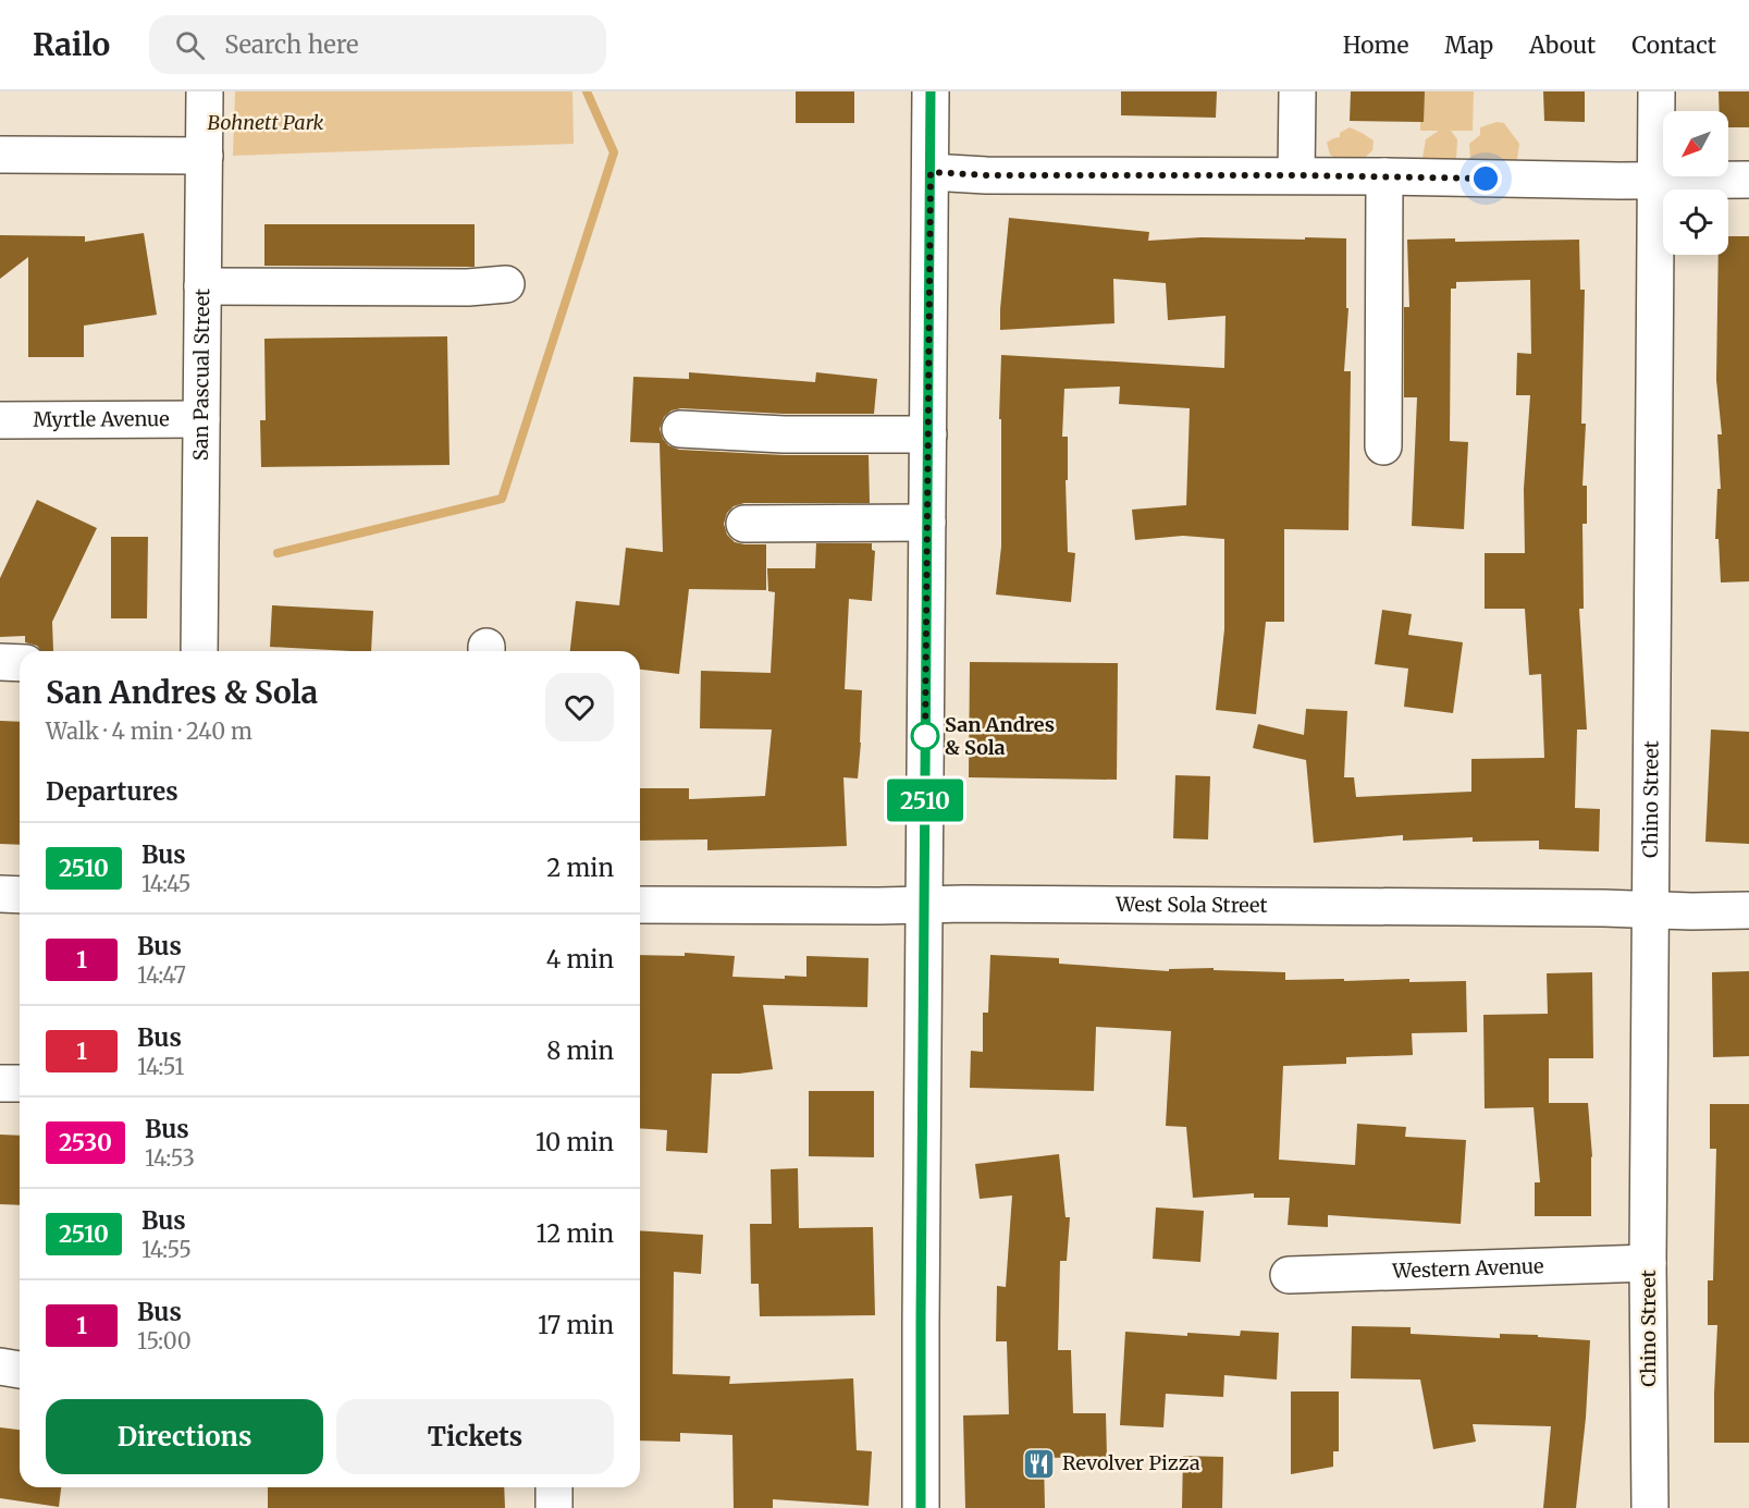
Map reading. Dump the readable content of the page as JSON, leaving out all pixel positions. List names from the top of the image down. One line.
{"streets":{"street":["San Pascual Street","Myrtle Avenue","Chino Street","West Sola Street","Western Avenue"]},"crossings":[["San Pascual Street","Myrtle Avenue"],["Chino Street","West Sola Street"],["Chino Street","Western Avenue"]],"parks":["Bohnett Park"],"places":{"other":["San Andres & Sola"],"restaurant":["Revolver Pizza"]},"lines":["bus line 2510"],"north":"bottom left","page":{"header":"Railo","search":"Search here","nav":["Home","Map","About","Contact"],"on_map":"2510","heading":[["San Andres & Sola","Walk · 4 min · 240 m"],"Departures"],"list":[{"mark":"2510","name":"Bus","note":"14:45","value":"2 min"},{"mark":"1","name":"Bus","note":"14:47","value":"4 min"},{"mark":"1","name":"Bus","note":"14:51","value":"8 min"},{"mark":"2530","name":"Bus","note":"14:53","value":"10 min"},{"mark":"2510","name":"Bus","note":"14:55","value":"12 min"},{"mark":"1","name":"Bus","note":"15:00","value":"17 min"}],"buttons":["Directions","Tickets"]}}
